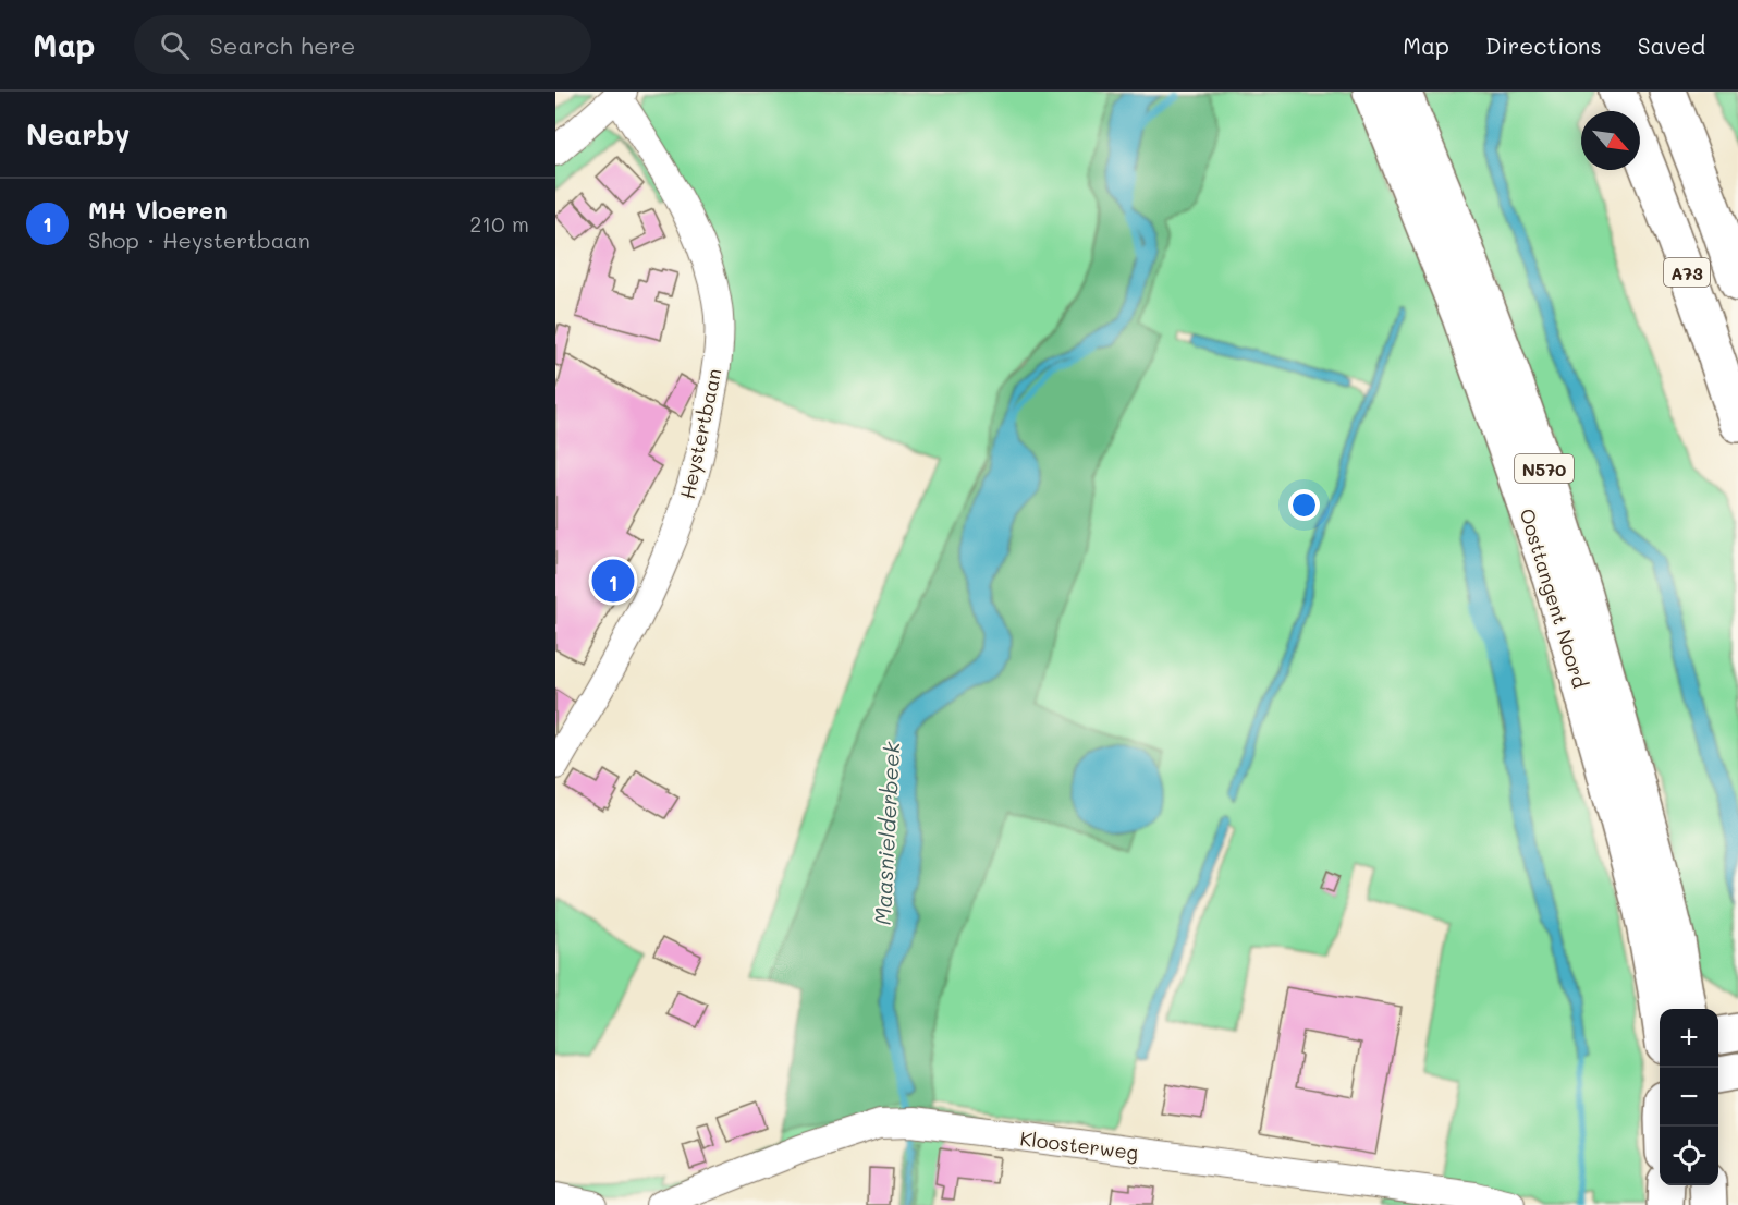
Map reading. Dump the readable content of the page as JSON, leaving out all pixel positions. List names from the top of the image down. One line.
{"streets":{"main road":["A73","N570","Oosttangent Noord"],"street":["Heystertbaan","Kloosterweg"]},"water":["Maasnielderbeek"],"north":"bottom right","page":{"header":"Map","search":"Search here","nav":["Map","Directions","Saved"],"heading":"Nearby","list":[{"mark":"1","name":"MH Vloeren","note":"Shop · Heystertbaan","value":"210 m"}],"pins":"1","map_buttons":["+","−"]}}
